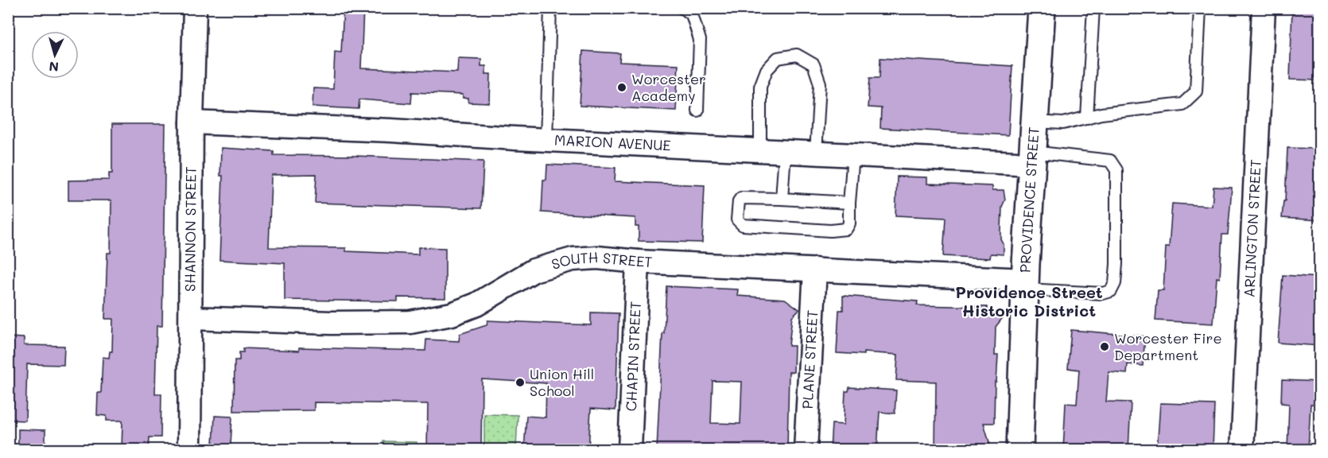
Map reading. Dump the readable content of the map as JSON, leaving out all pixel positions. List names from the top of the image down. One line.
{"streets":{"street":["MARION AVENUE","PROVIDENCE STREET","SHANNON STREET","ARLINGTON STREET","SOUTH STREET","CHAPIN STREET","PLANE STREET"]},"crossings":[["MARION AVENUE","PROVIDENCE STREET"],["MARION AVENUE","SHANNON STREET"],["PROVIDENCE STREET","SOUTH STREET"],["SHANNON STREET","SOUTH STREET"],["SOUTH STREET","CHAPIN STREET"],["SOUTH STREET","PLANE STREET"]],"districts":["Providence Street Historic District"],"places":["Worcester Academy","Worcester Fire Department","Union Hill School"],"north":"bottom"}
